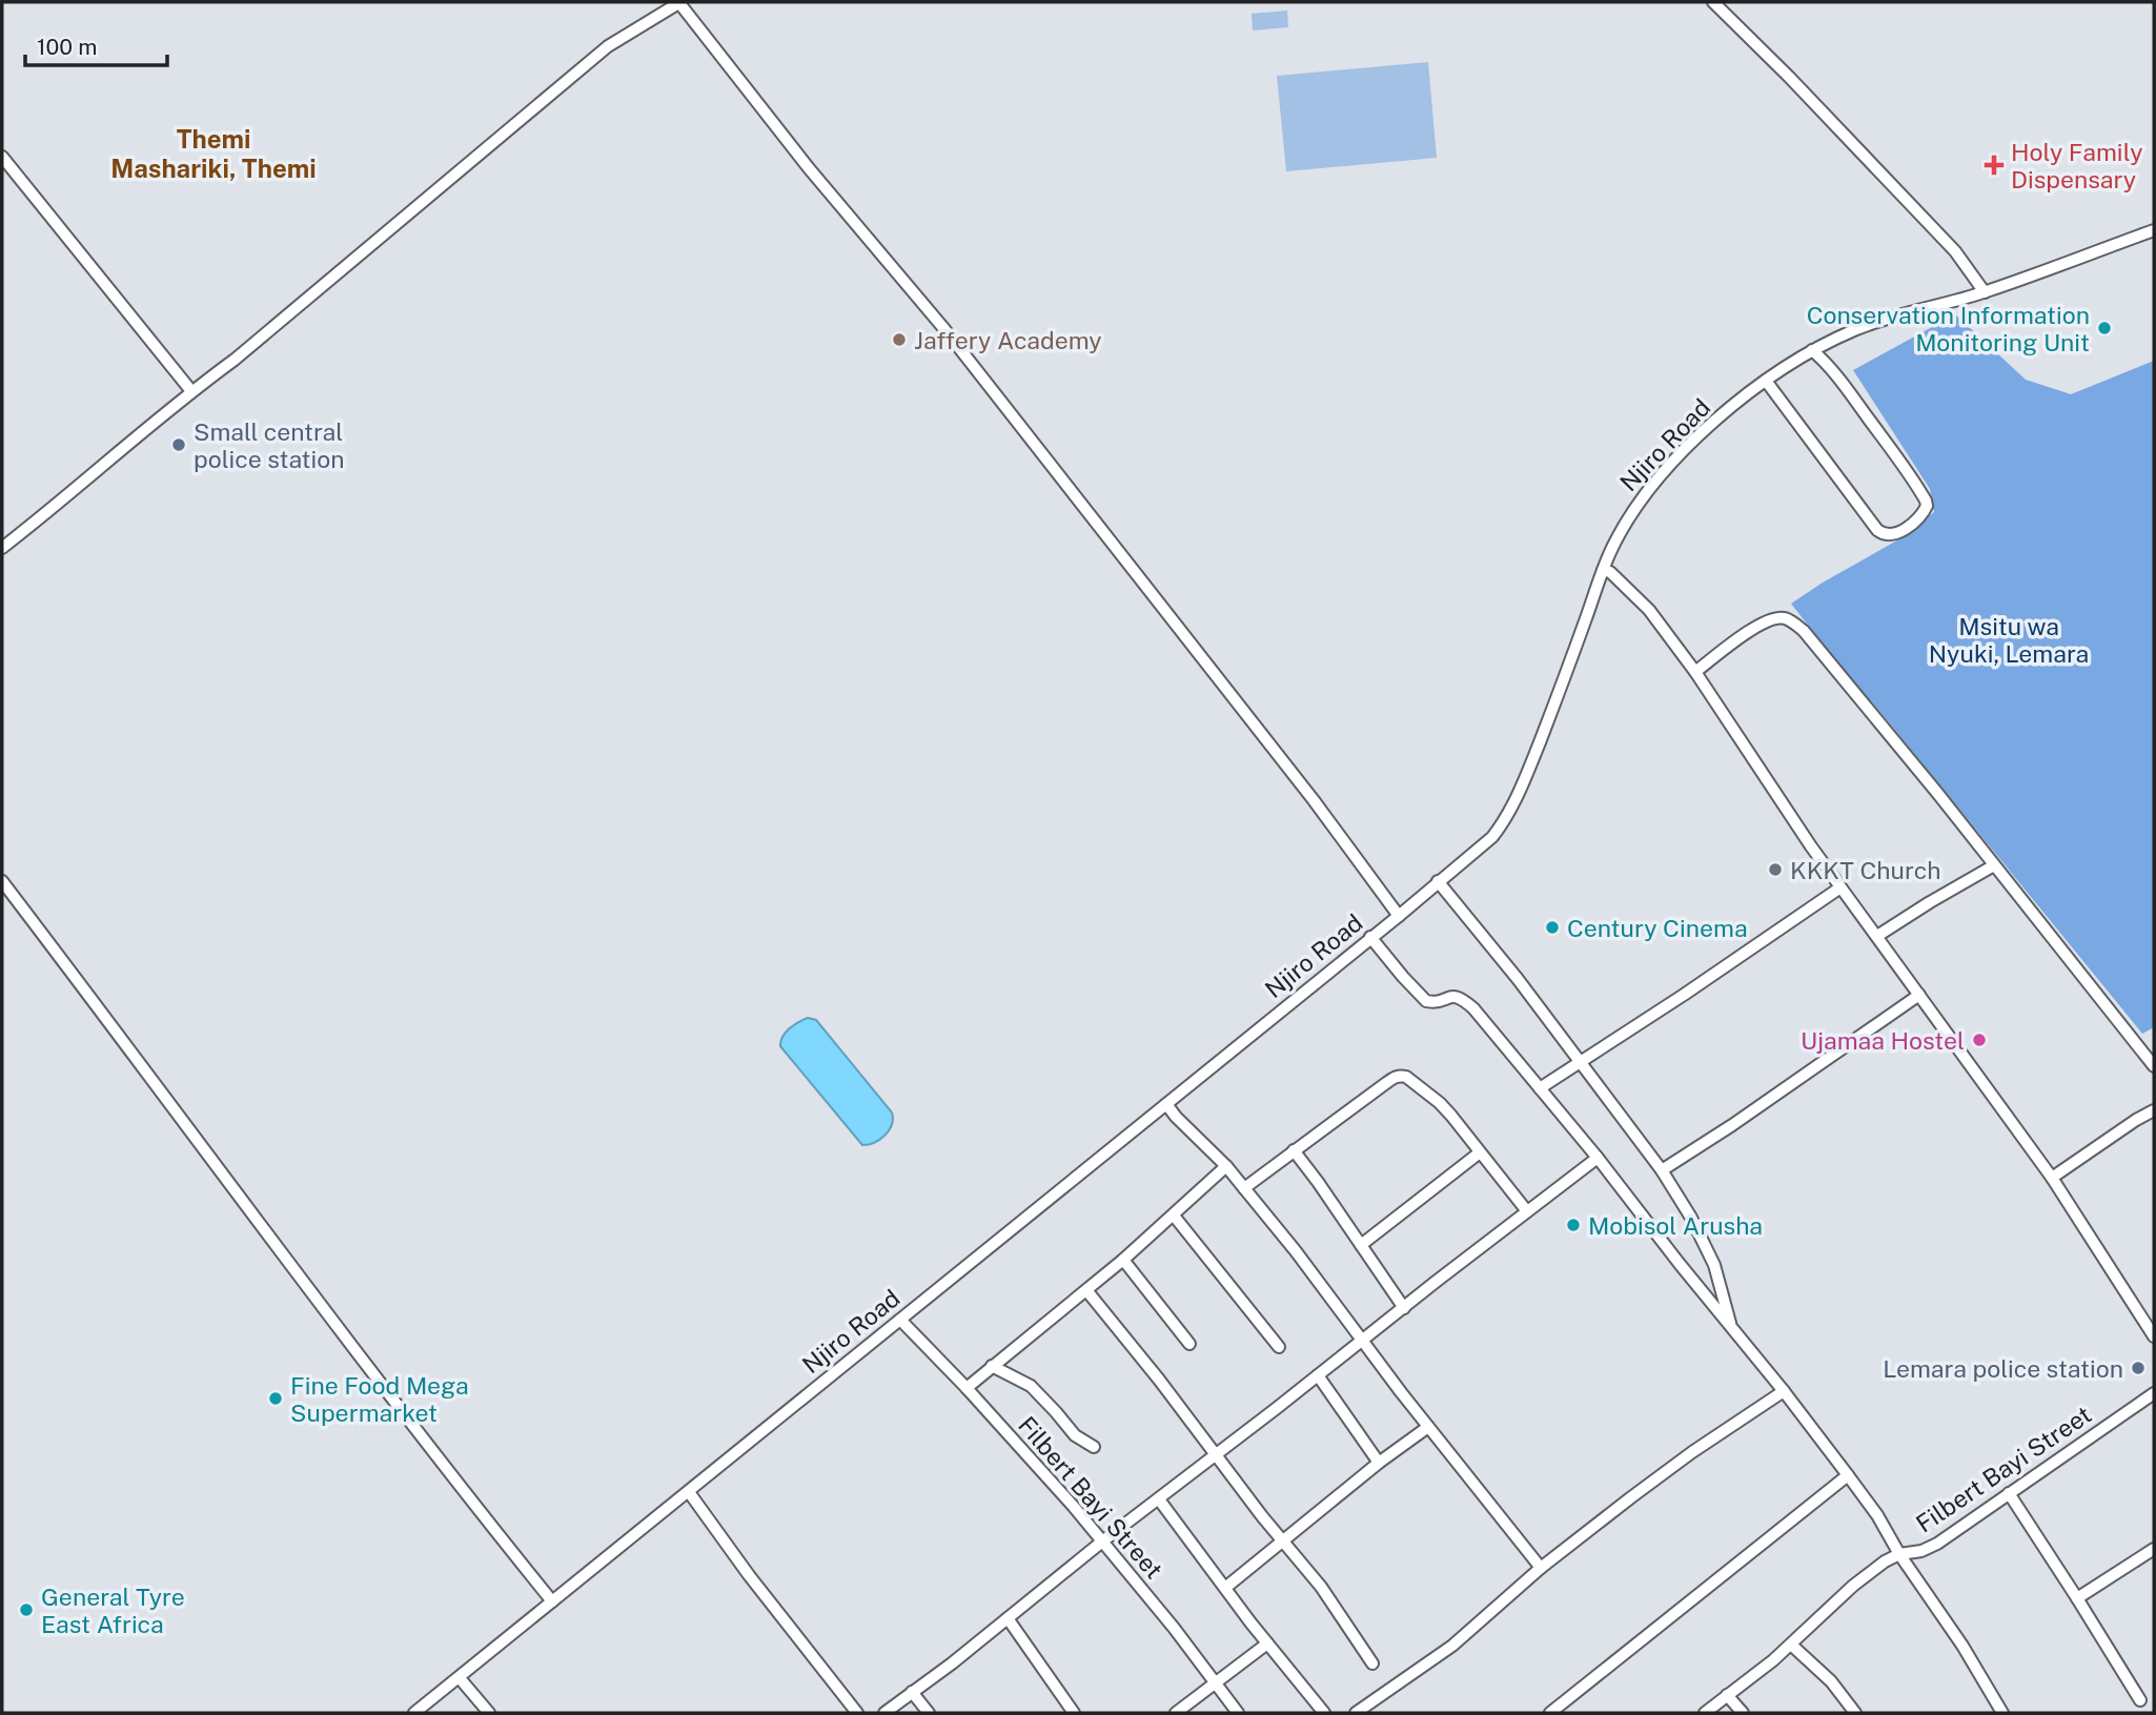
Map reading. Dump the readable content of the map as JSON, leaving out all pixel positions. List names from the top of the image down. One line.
{"streets":{"street":["Njiro Road","Filbert Bayi Street"]},"crossings":[["Njiro Road","Filbert Bayi Street"]],"districts":["Themi Mashariki, Themi"],"parks":["Msitu wa Nyuki, Lemara"],"places":{"health":["Holy Family Dispensary"],"other":["Conservation Information Monitoring Unit","Jaffery Academy","Small central police station","KKKT Church","Century Cinema","Ujamaa Hostel","Mobisol Arusha","Lemara police station","Fine Food Mega Supermarket","General Tyre East Africa"]},"scale_bar":"100 m"}
